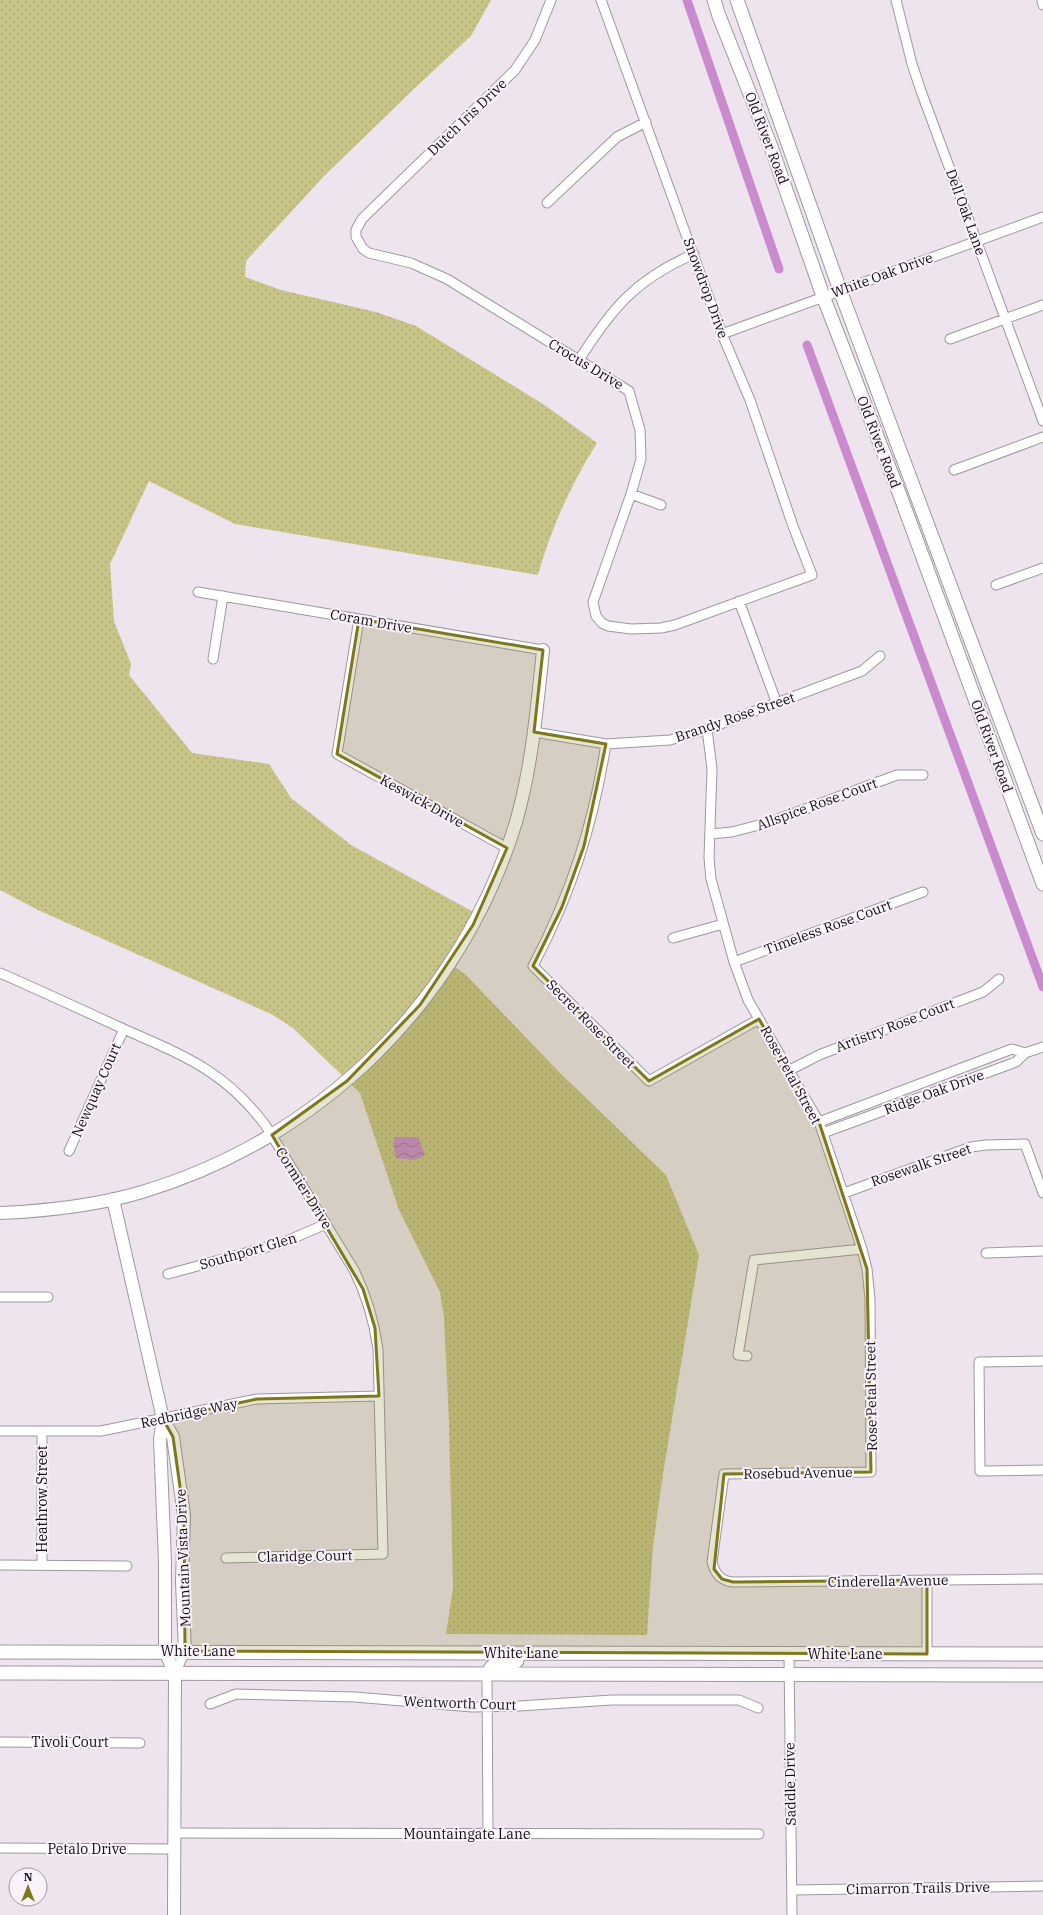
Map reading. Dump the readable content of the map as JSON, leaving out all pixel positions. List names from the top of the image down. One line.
{"streets":{"main road":["Old River Road","White Lane"],"street":["Dutch Iris Drive","Dell Oak Lane","White Oak Drive","Snowdrop Drive","Crocus Drive","Coram Drive","Brandy Rose Street","Keswick Drive","Allspice Rose Court","Timeless Rose Court","Secret Rose Street","Artistry Rose Court","Rose Petal Street","Newquay Court","Ridge Oak Drive","Rosewalk Street","Cormier Drive","Southport Glen","Redbridge Way","Rosebud Avenue","Heathrow Street","Claridge Court","Mountain Vista Drive","Cinderella Avenue","Wentworth Court","Tivoli Court","Saddle Drive","Mountaingate Lane","Petalo Drive","Cimarron Trails Drive"]},"crossings":[["Dutch Iris Drive","Crocus Drive"],["Old River Road","White Oak Drive"],["Dell Oak Lane","White Oak Drive"],["White Oak Drive","Snowdrop Drive"],["Snowdrop Drive","Crocus Drive"],["Coram Drive","Keswick Drive"],["Brandy Rose Street","Secret Rose Street"],["Brandy Rose Street","Rose Petal Street"],["Allspice Rose Court","Rose Petal Street"],["Timeless Rose Court","Rose Petal Street"],["Secret Rose Street","Rose Petal Street"],["Artistry Rose Court","Rose Petal Street"],["Rose Petal Street","Ridge Oak Drive"],["Rose Petal Street","Rosewalk Street"],["Rose Petal Street","Rosebud Avenue"],["Newquay Court","Cormier Drive"],["Cormier Drive","Southport Glen"],["Cormier Drive","Redbridge Way"],["Cormier Drive","Claridge Court"],["Redbridge Way","Heathrow Street"],["Redbridge Way","Mountain Vista Drive"],["Rosebud Avenue","Cinderella Avenue"],["Mountain Vista Drive","White Lane"],["Mountain Vista Drive","Mountaingate Lane"],["Mountain Vista Drive","Petalo Drive"],["White Lane","Saddle Drive"],["Saddle Drive","Cimarron Trails Drive"]],"north":"top"}
